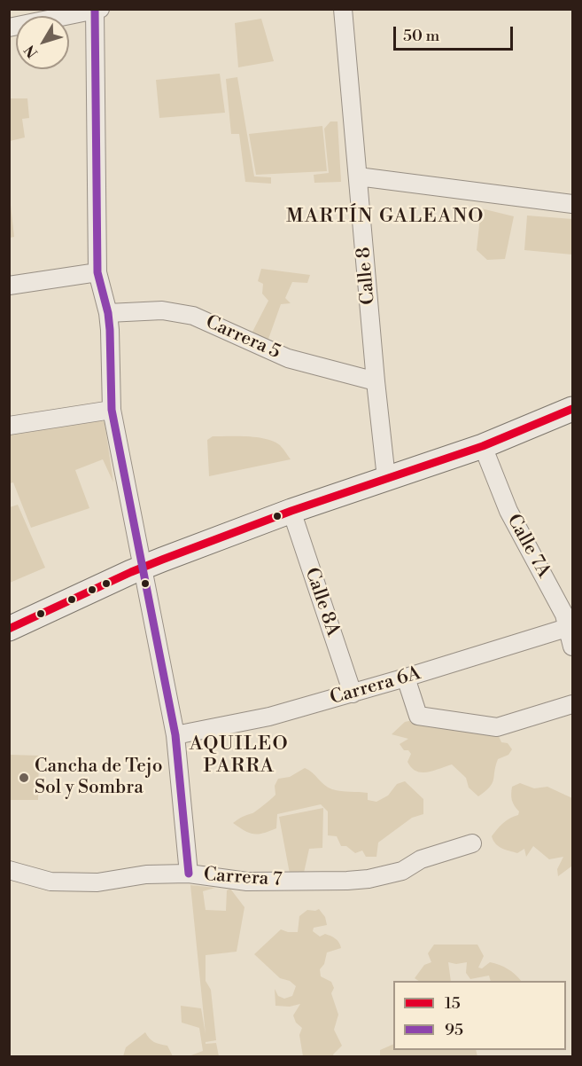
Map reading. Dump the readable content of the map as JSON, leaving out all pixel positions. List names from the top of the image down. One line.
{"streets":{"street":["Calle 8","Carrera 5","Calle 7A","Calle 8A","Carrera 6A","Carrera 7"]},"crossings":[["Calle 8","Carrera 5"],["Calle 7A","Carrera 6A"],["Calle 8A","Carrera 6A"]],"districts":["MARTÍN GALEANO","AQUILEO PARRA"],"places":["Cancha de Tejo Sol y Sombra"],"lines":["transit line 95","transit line 15"],"legend":["15","95"],"scale_bar":"50 m","north":"bottom left"}
